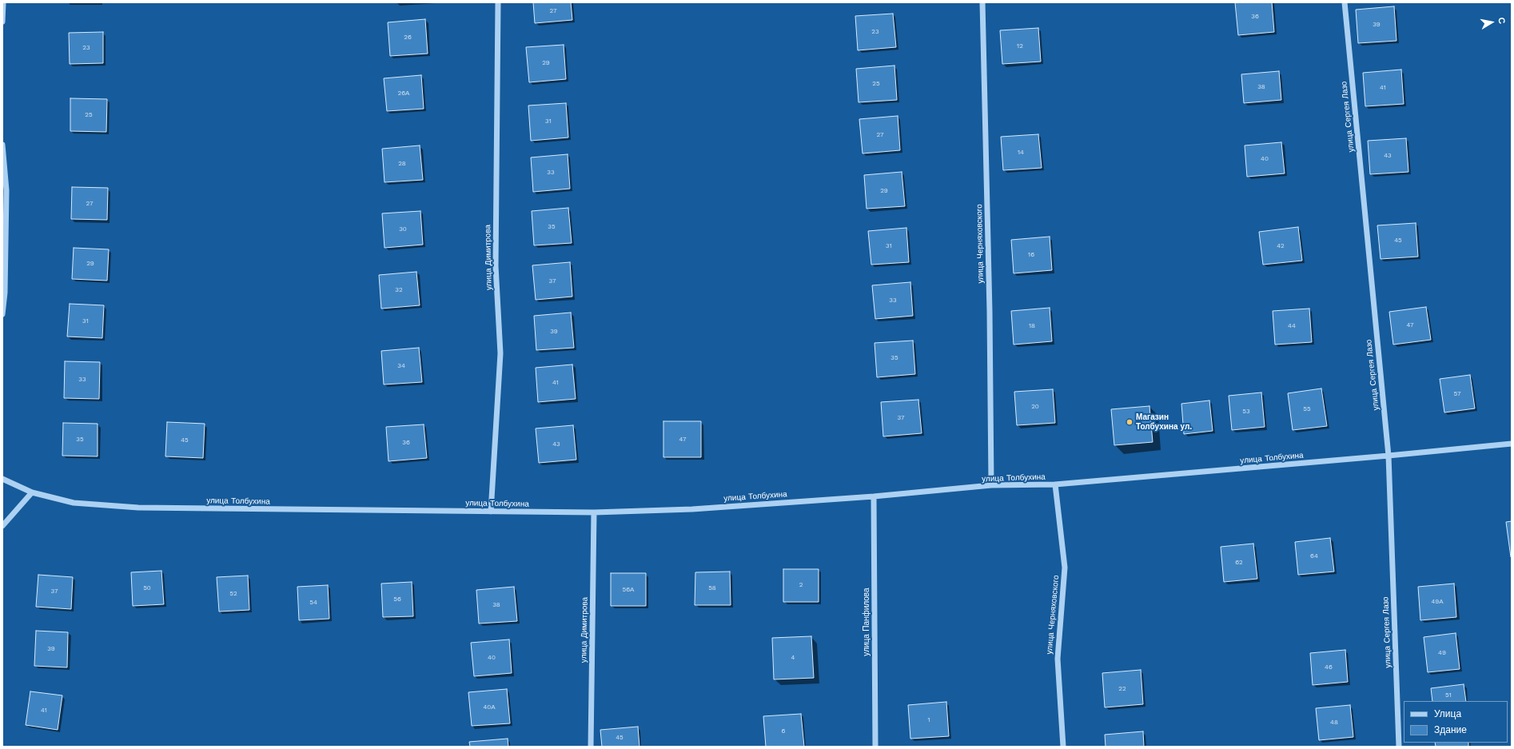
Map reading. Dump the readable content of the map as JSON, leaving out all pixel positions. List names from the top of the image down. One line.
{"streets":{"street":["улица Сергея Лазо","улица Черняховского","улица Димитрова","улица Толбухина","улица Панфилова"]},"crossings":[["улица Сергея Лазо","улица Толбухина"],["улица Черняховского","улица Толбухина"],["улица Димитрова","улица Толбухина"],["улица Толбухина","улица Панфилова"]],"places":["Магазин Толбухина ул."],"house_numbers":["27","36","39","23","26","12","23","29","25","38","41","26А","25","31","27","14","43","40","28","33","29","27","35","30","45","31","42","16","29","37","32","33","31","47","18","44","39","35","34","33","41","57","20","55","53","37","35","47","45","36","43","64","62","2","50","58","56А","37","52","56","49А","54","38","39","49","40","4","46","22","51","40А","41","1","48","6","45"],"legend":["Улица","Здание"],"north":"right"}
